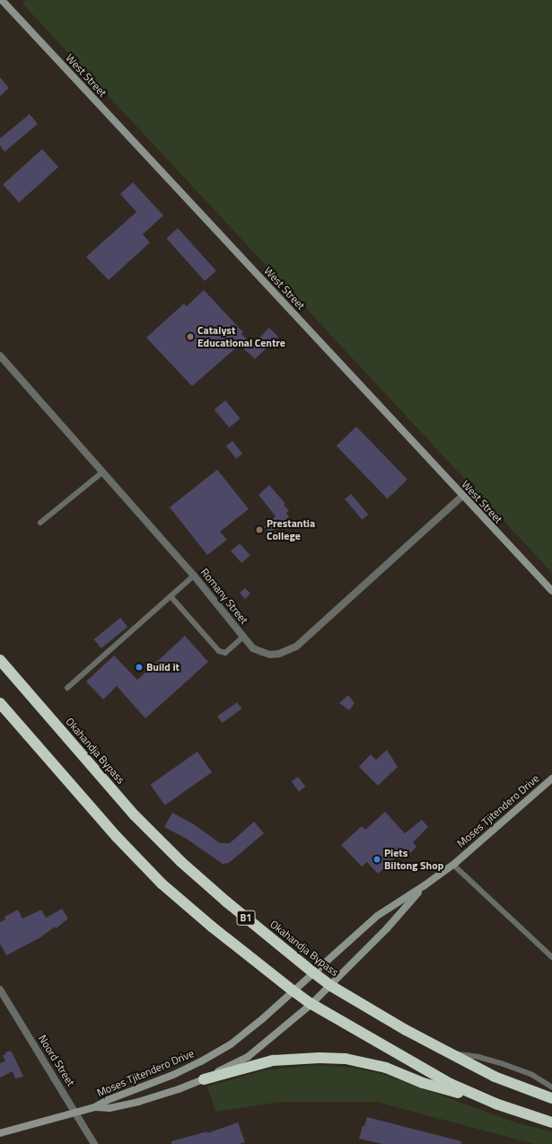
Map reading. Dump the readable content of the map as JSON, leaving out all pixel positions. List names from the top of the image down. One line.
{"streets":{"highway":["Okahandja Bypass","B1"],"street":["West Street","Romany Street","Moses Tjitendero Drive","Noord Street"]},"crossings":[["West Street","Romany Street"],["Okahandja Bypass","Moses Tjitendero Drive"],["Moses Tjitendero Drive","B1"],["Moses Tjitendero Drive","Noord Street"]],"places":["Catalyst Educational Centre","Prestantia College","Build it","Piets Biltong Shop"]}
